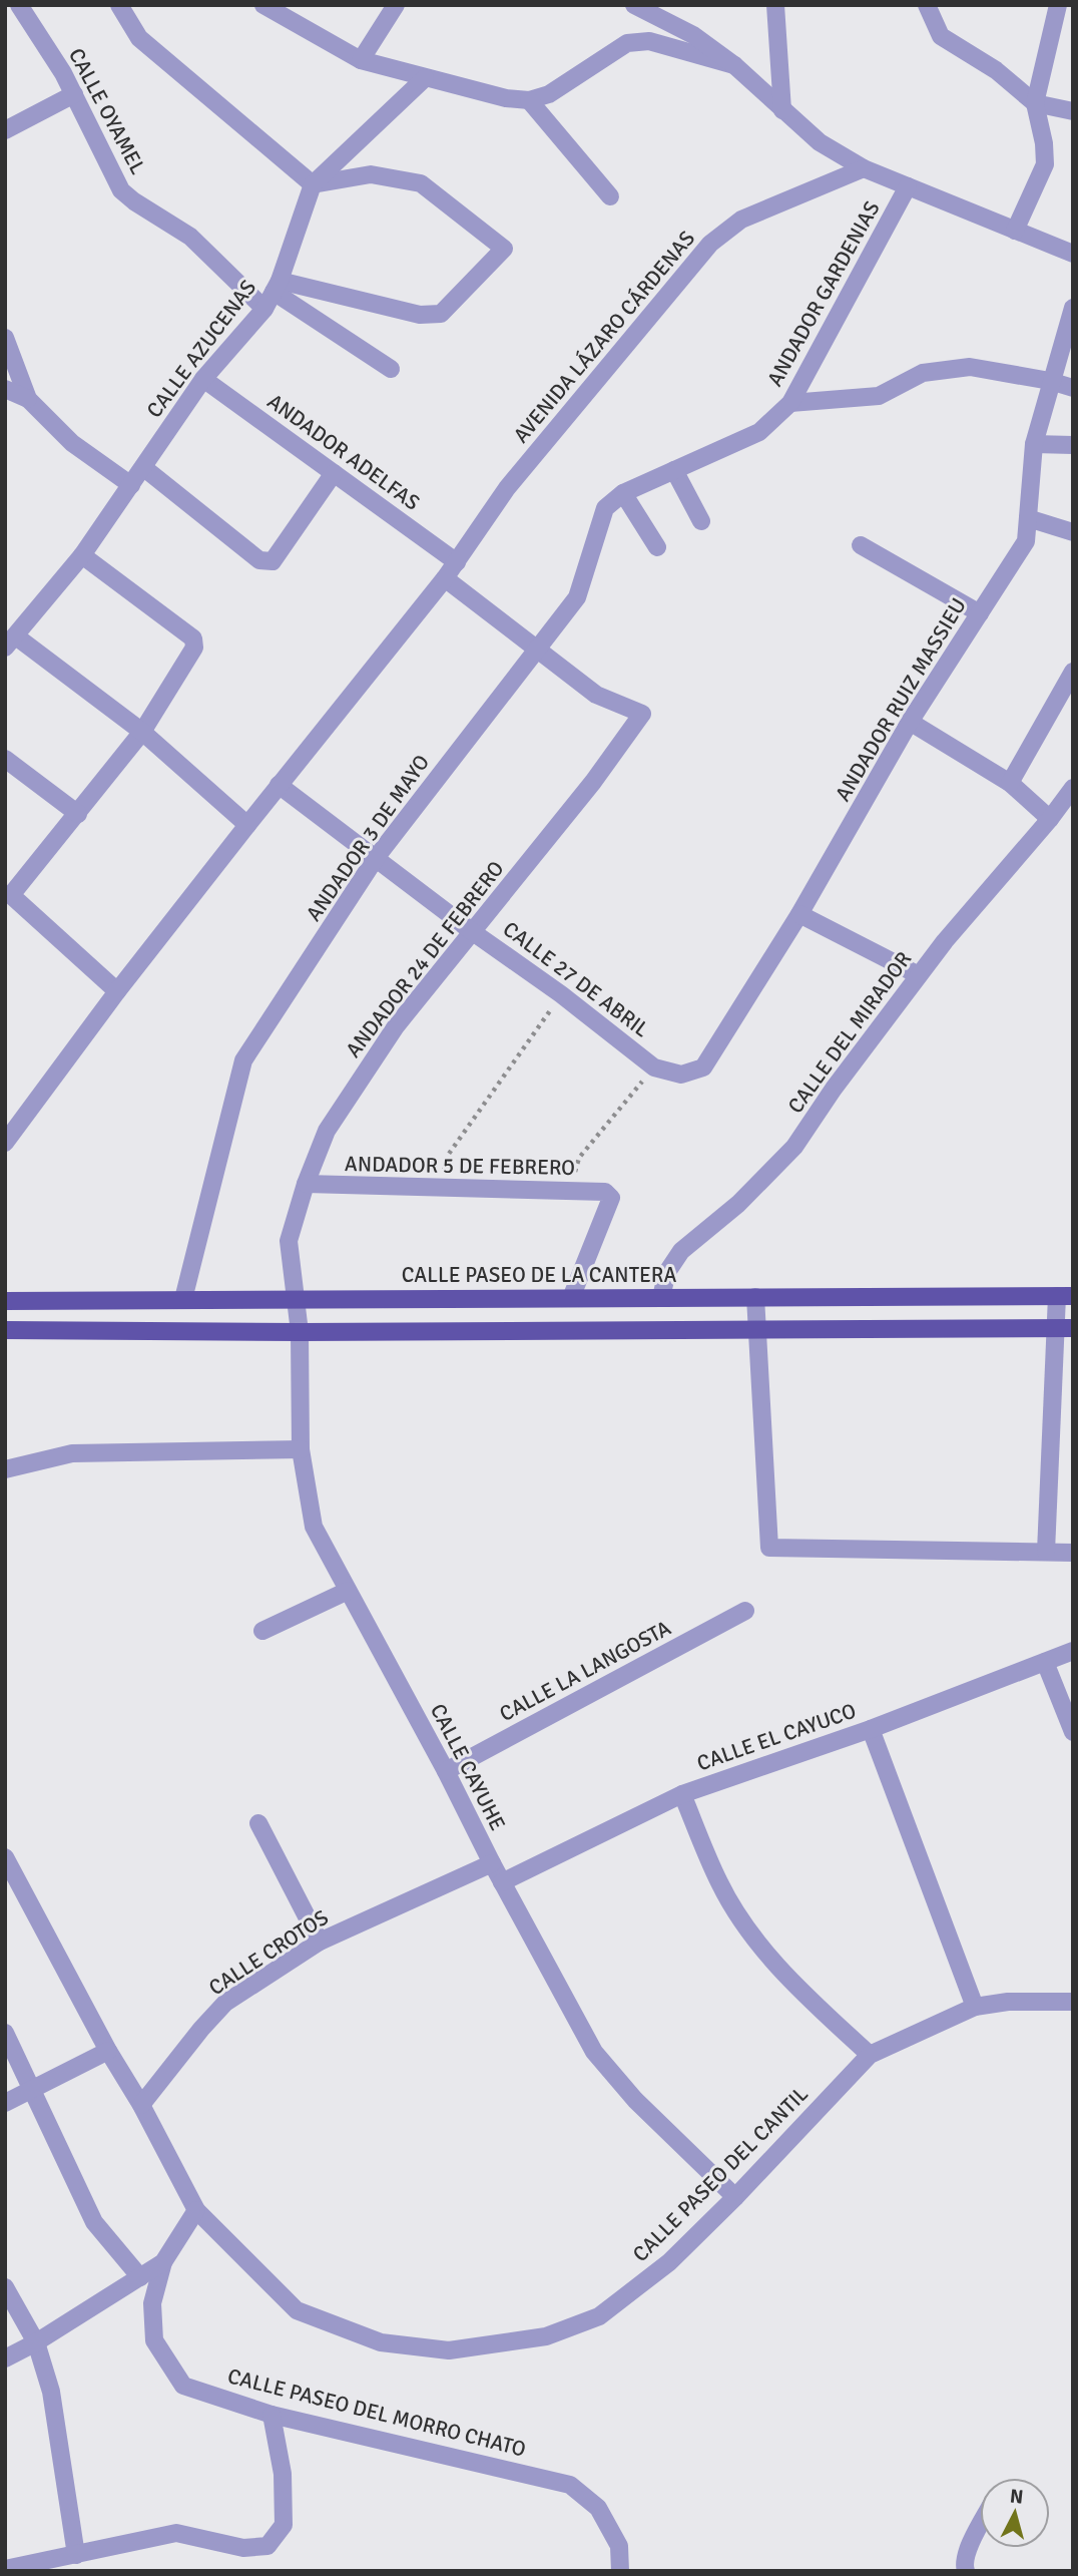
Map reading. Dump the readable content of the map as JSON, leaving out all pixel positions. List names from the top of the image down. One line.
{"streets":{"main road":["CALLE PASEO DE LA CANTERA"],"street":["CALLE OYAMEL","ANDADOR GARDENIAS","AVENIDA LÁZARO CÁRDENAS","CALLE AZUCENAS","ANDADOR ADELFAS","ANDADOR RUIZ MASSIEU","ANDADOR 3 DE MAYO","ANDADOR 24 DE FEBRERO","CALLE 27 DE ABRIL","CALLE DEL MIRADOR","ANDADOR 5 DE FEBRERO","CALLE LA LANGOSTA","CALLE EL CAYUCO","CALLE CAYUHE","CALLE CROTOS","CALLE PASEO DEL CANTIL","CALLE PASEO DEL MORRO CHATO"]},"crossings":[["CALLE OYAMEL","CALLE AZUCENAS"],["ANDADOR GARDENIAS","ANDADOR 3 DE MAYO"],["AVENIDA LÁZARO CÁRDENAS","ANDADOR ADELFAS"],["AVENIDA LÁZARO CÁRDENAS","CALLE 27 DE ABRIL"],["CALLE AZUCENAS","ANDADOR ADELFAS"],["ANDADOR RUIZ MASSIEU","CALLE 27 DE ABRIL"],["ANDADOR 3 DE MAYO","ANDADOR 24 DE FEBRERO"],["ANDADOR 3 DE MAYO","CALLE 27 DE ABRIL"],["ANDADOR 3 DE MAYO","CALLE PASEO DE LA CANTERA"],["ANDADOR 24 DE FEBRERO","CALLE 27 DE ABRIL"],["ANDADOR 24 DE FEBRERO","ANDADOR 5 DE FEBRERO"],["ANDADOR 24 DE FEBRERO","CALLE PASEO DE LA CANTERA"],["ANDADOR 24 DE FEBRERO","CALLE CAYUHE"],["CALLE DEL MIRADOR","CALLE PASEO DE LA CANTERA"],["ANDADOR 5 DE FEBRERO","CALLE PASEO DE LA CANTERA"],["CALLE PASEO DE LA CANTERA","CALLE CAYUHE"],["CALLE LA LANGOSTA","CALLE CAYUHE"],["CALLE EL CAYUCO","CALLE CAYUHE"],["CALLE CAYUHE","CALLE CROTOS"],["CALLE CAYUHE","CALLE PASEO DEL CANTIL"],["CALLE CROTOS","CALLE PASEO DEL CANTIL"]],"north":"top"}
